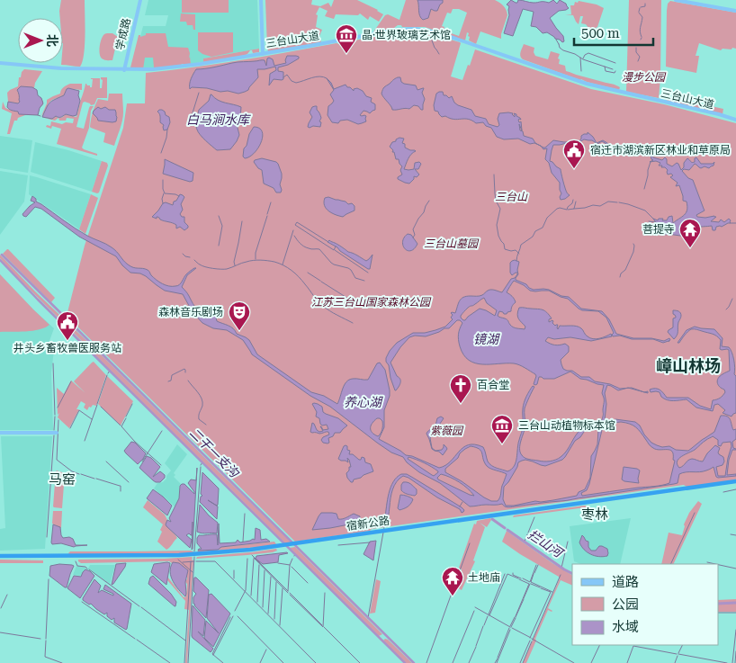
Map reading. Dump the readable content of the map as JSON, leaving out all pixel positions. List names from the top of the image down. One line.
{"streets":{"highway":["宿新公路"],"main road":["学成路","三台山大道"]},"crossings":[["学成路","三台山大道"]],"districts":["嶂山林场","马窑","枣林"],"water":["白马涧水库","镜湖","养心湖","二干一支沟","拦山河"],"parks":["漫步公园","三台山","三台山墓园","江苏三台山国家森林公园","紫薇园"],"places":{"museum":["晶·世界玻璃艺术馆","三台山动植物标本馆"],"public building":["宿迁市湖滨新区林业和草原局","井头乡畜牧兽医服务站"],"temple":["菩提寺","土地庙"],"theatre":["森林音乐剧场"],"church":["百合堂"]},"legend":["道路","公园","水域"],"scale_bar":"500 m","north":"right"}
